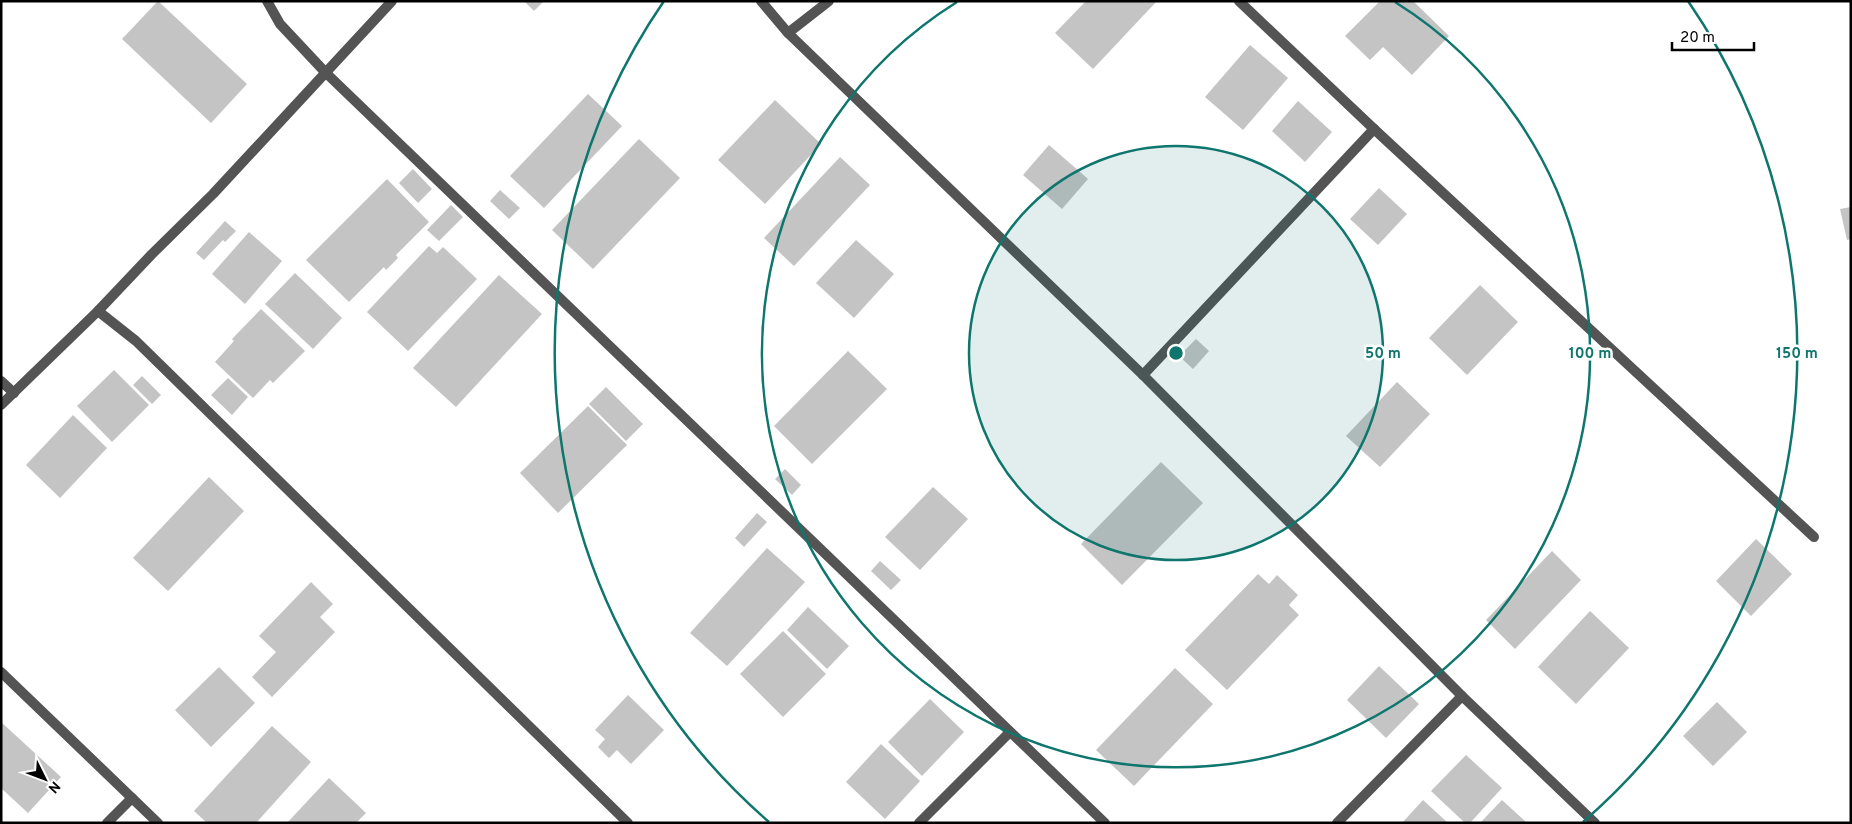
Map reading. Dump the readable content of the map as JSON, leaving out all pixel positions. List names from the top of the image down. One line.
{"scale_bar":"20 m","north":"bottom right","rings":["50 m","100 m","150 m"]}
